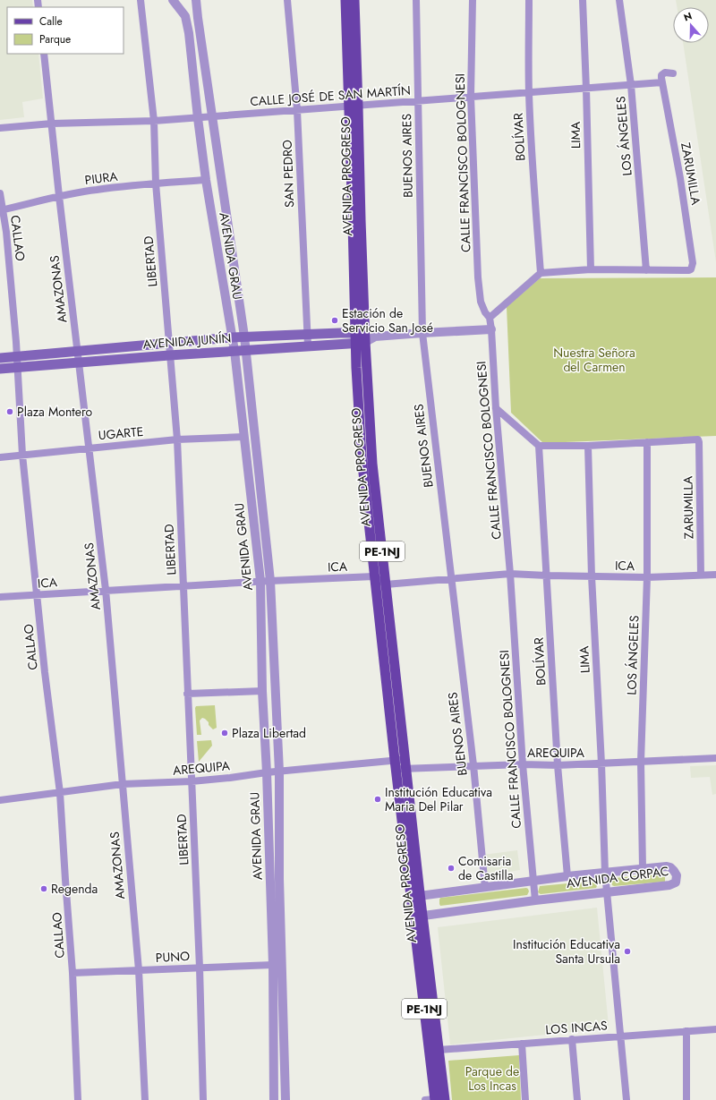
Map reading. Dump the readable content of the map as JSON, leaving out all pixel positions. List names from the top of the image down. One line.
{"streets":{"main road":["AVENIDA PROGRESO","AVENIDA JUNÍN","PE-1NJ"],"street":["CALLE JOSÉ DE SAN MARTÍN","LIMA","LOS ÁNGELES","BOLÍVAR","BUENOS AIRES","CALLE FRANCISCO BOLOGNESI","SAN PEDRO","ZARUMILLA","PIURA","CALLAO","AVENIDA GRAU","LIBERTAD","AMAZONAS","UGARTE","ICA","AREQUIPA","AVENIDA CORPAC","PUNO","LOS INCAS"]},"crossings":[["CALLE JOSÉ DE SAN MARTÍN","LIMA"],["CALLE JOSÉ DE SAN MARTÍN","LOS ÁNGELES"],["CALLE JOSÉ DE SAN MARTÍN","BOLÍVAR"],["CALLE JOSÉ DE SAN MARTÍN","BUENOS AIRES"],["CALLE JOSÉ DE SAN MARTÍN","CALLE FRANCISCO BOLOGNESI"],["CALLE JOSÉ DE SAN MARTÍN","SAN PEDRO"],["CALLE JOSÉ DE SAN MARTÍN","ZARUMILLA"],["CALLE JOSÉ DE SAN MARTÍN","AVENIDA PROGRESO"],["CALLE JOSÉ DE SAN MARTÍN","AVENIDA GRAU"],["CALLE JOSÉ DE SAN MARTÍN","LIBERTAD"],["CALLE JOSÉ DE SAN MARTÍN","AMAZONAS"],["LIMA","ICA"],["LIMA","AREQUIPA"],["LIMA","AVENIDA CORPAC"],["LIMA","LOS INCAS"],["LOS ÁNGELES","ZARUMILLA"],["LOS ÁNGELES","ICA"],["LOS ÁNGELES","AREQUIPA"],["LOS ÁNGELES","AVENIDA CORPAC"],["BOLÍVAR","ICA"],["BOLÍVAR","AREQUIPA"],["BOLÍVAR","AVENIDA CORPAC"],["BUENOS AIRES","AVENIDA JUNÍN"],["BUENOS AIRES","ICA"],["BUENOS AIRES","AREQUIPA"],["BUENOS AIRES","AVENIDA CORPAC"],["CALLE FRANCISCO BOLOGNESI","AVENIDA JUNÍN"],["CALLE FRANCISCO BOLOGNESI","ICA"],["CALLE FRANCISCO BOLOGNESI","AREQUIPA"],["CALLE FRANCISCO BOLOGNESI","AVENIDA CORPAC"],["SAN PEDRO","AVENIDA JUNÍN"],["ZARUMILLA","ICA"],["AVENIDA PROGRESO","AVENIDA JUNÍN"],["AVENIDA PROGRESO","ICA"],["AVENIDA PROGRESO","AREQUIPA"],["AVENIDA PROGRESO","AVENIDA CORPAC"],["AVENIDA PROGRESO","LOS INCAS"],["PIURA","CALLAO"],["PIURA","AVENIDA GRAU"],["PIURA","LIBERTAD"],["PIURA","AMAZONAS"],["CALLAO","AVENIDA JUNÍN"],["CALLAO","UGARTE"],["CALLAO","ICA"],["CALLAO","AREQUIPA"],["CALLAO","PUNO"],["AVENIDA GRAU","AVENIDA JUNÍN"],["AVENIDA GRAU","UGARTE"],["AVENIDA GRAU","ICA"],["AVENIDA GRAU","AREQUIPA"],["AVENIDA GRAU","PUNO"],["LIBERTAD","AVENIDA JUNÍN"],["LIBERTAD","UGARTE"],["LIBERTAD","ICA"],["LIBERTAD","AREQUIPA"],["LIBERTAD","PUNO"],["AMAZONAS","AVENIDA JUNÍN"],["AMAZONAS","UGARTE"],["AMAZONAS","ICA"],["AMAZONAS","AREQUIPA"],["AMAZONAS","PUNO"]],"parks":["Nuestra Señora del Carmen","Parque de Los Incas"],"places":["Estación de Servicio San José","Plaza Montero","Plaza Libertad","Institución Educativa Maria Del Pilar","Comisaria de Castilla","Regenda","Institución Educativa Santa Ursula"],"legend":["Calle","Parque"],"north":"top"}
